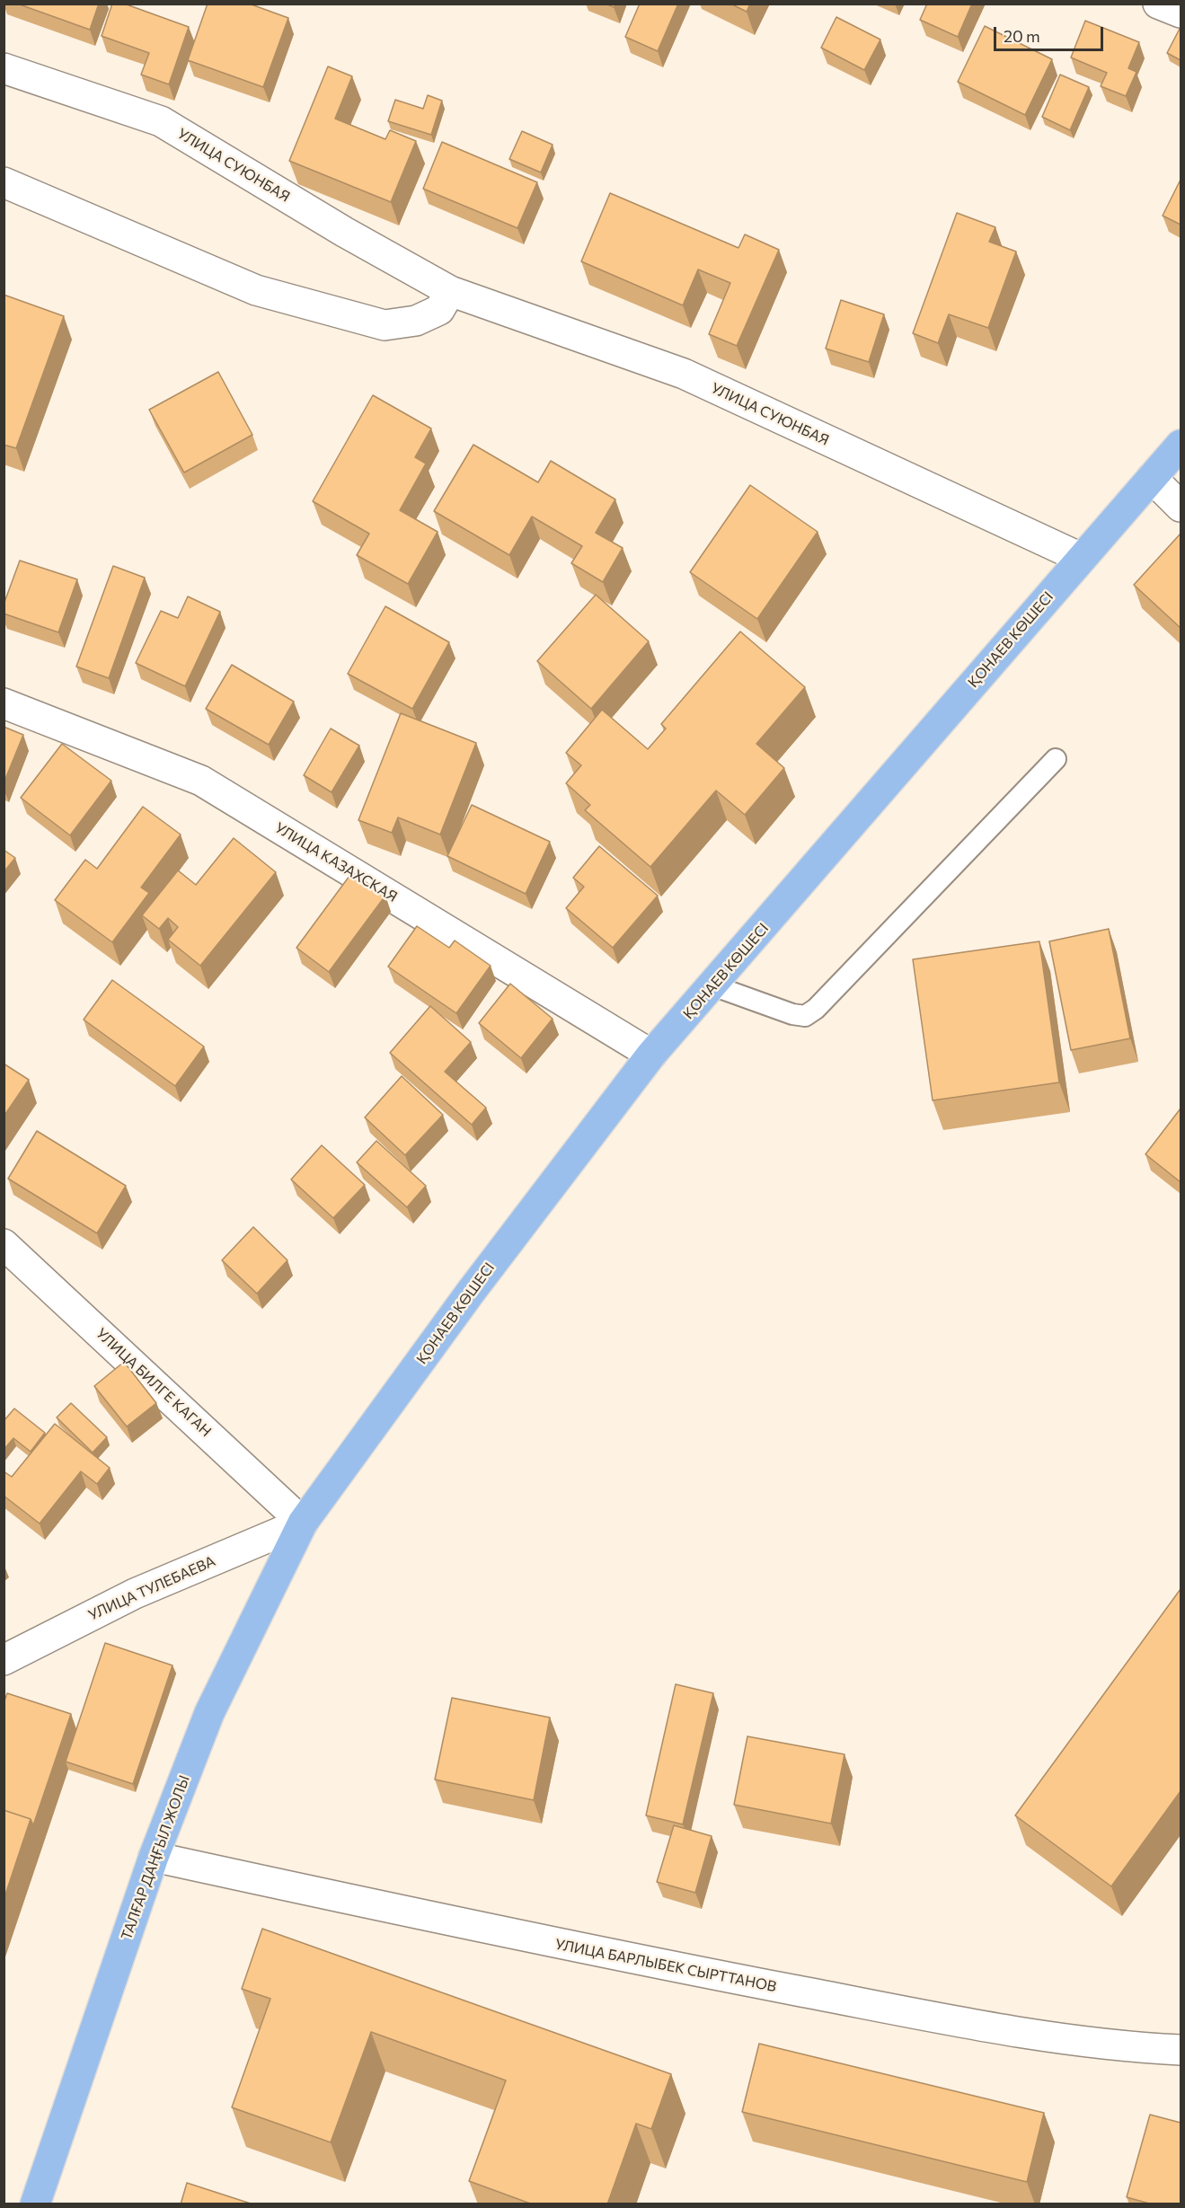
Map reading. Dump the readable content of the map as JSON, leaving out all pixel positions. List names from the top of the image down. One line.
{"streets":{"main road":["ҚОНАЕВ КӨШЕСІ","ТАЛҒАР ДАҢҒЫЛ ЖОЛЫ"],"street":["УЛИЦА СУЮНБАЯ","УЛИЦА КАЗАХСКАЯ","УЛИЦА БИЛГЕ КАГАН","УЛИЦА ТУЛЕБАЕВА","УЛИЦА БАРЛЫБЕК СЫРТТАНОВ"]},"crossings":[["УЛИЦА СУЮНБАЯ","ҚОНАЕВ КӨШЕСІ"],["ҚОНАЕВ КӨШЕСІ","УЛИЦА КАЗАХСКАЯ"],["ҚОНАЕВ КӨШЕСІ","УЛИЦА БИЛГЕ КАГАН"],["ҚОНАЕВ КӨШЕСІ","УЛИЦА ТУЛЕБАЕВА"],["ҚОНАЕВ КӨШЕСІ","ТАЛҒАР ДАҢҒЫЛ ЖОЛЫ"],["УЛИЦА БИЛГЕ КАГАН","УЛИЦА ТУЛЕБАЕВА"],["УЛИЦА БИЛГЕ КАГАН","ТАЛҒАР ДАҢҒЫЛ ЖОЛЫ"],["УЛИЦА ТУЛЕБАЕВА","ТАЛҒАР ДАҢҒЫЛ ЖОЛЫ"],["ТАЛҒАР ДАҢҒЫЛ ЖОЛЫ","УЛИЦА БАРЛЫБЕК СЫРТТАНОВ"]],"scale_bar":"20 m"}
